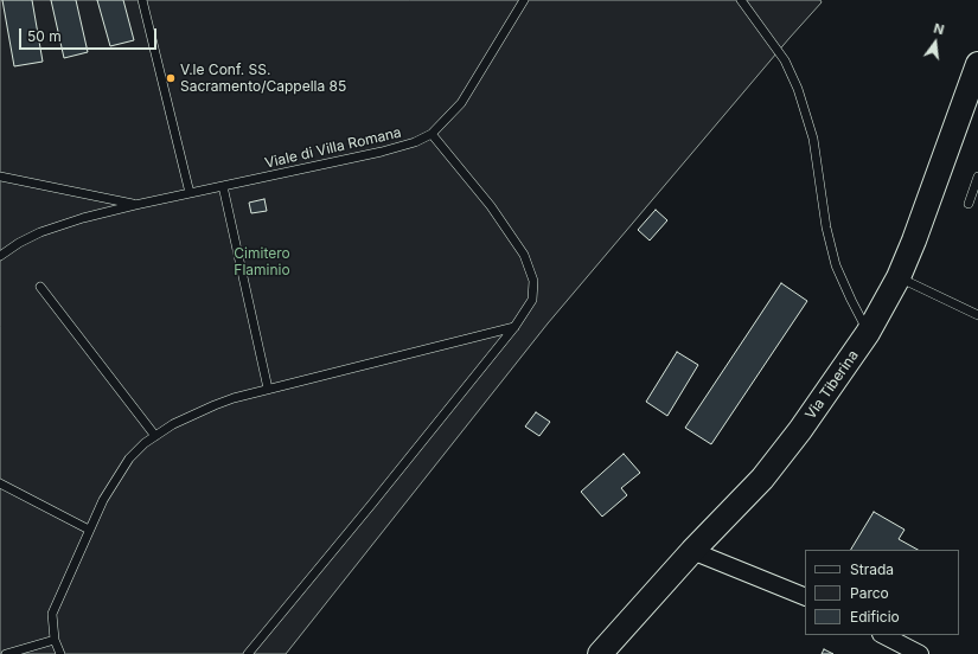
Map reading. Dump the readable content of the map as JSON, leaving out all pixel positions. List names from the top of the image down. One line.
{"streets":{"main road":["Via Tiberina"],"lane":["Viale di Villa Romana"]},"parks":["Cimitero Flaminio"],"places":["V.le Conf. SS. Sacramento/Cappella 85"],"legend":["Strada","Parco","Edificio"],"scale_bar":"50 m","north":"top"}
